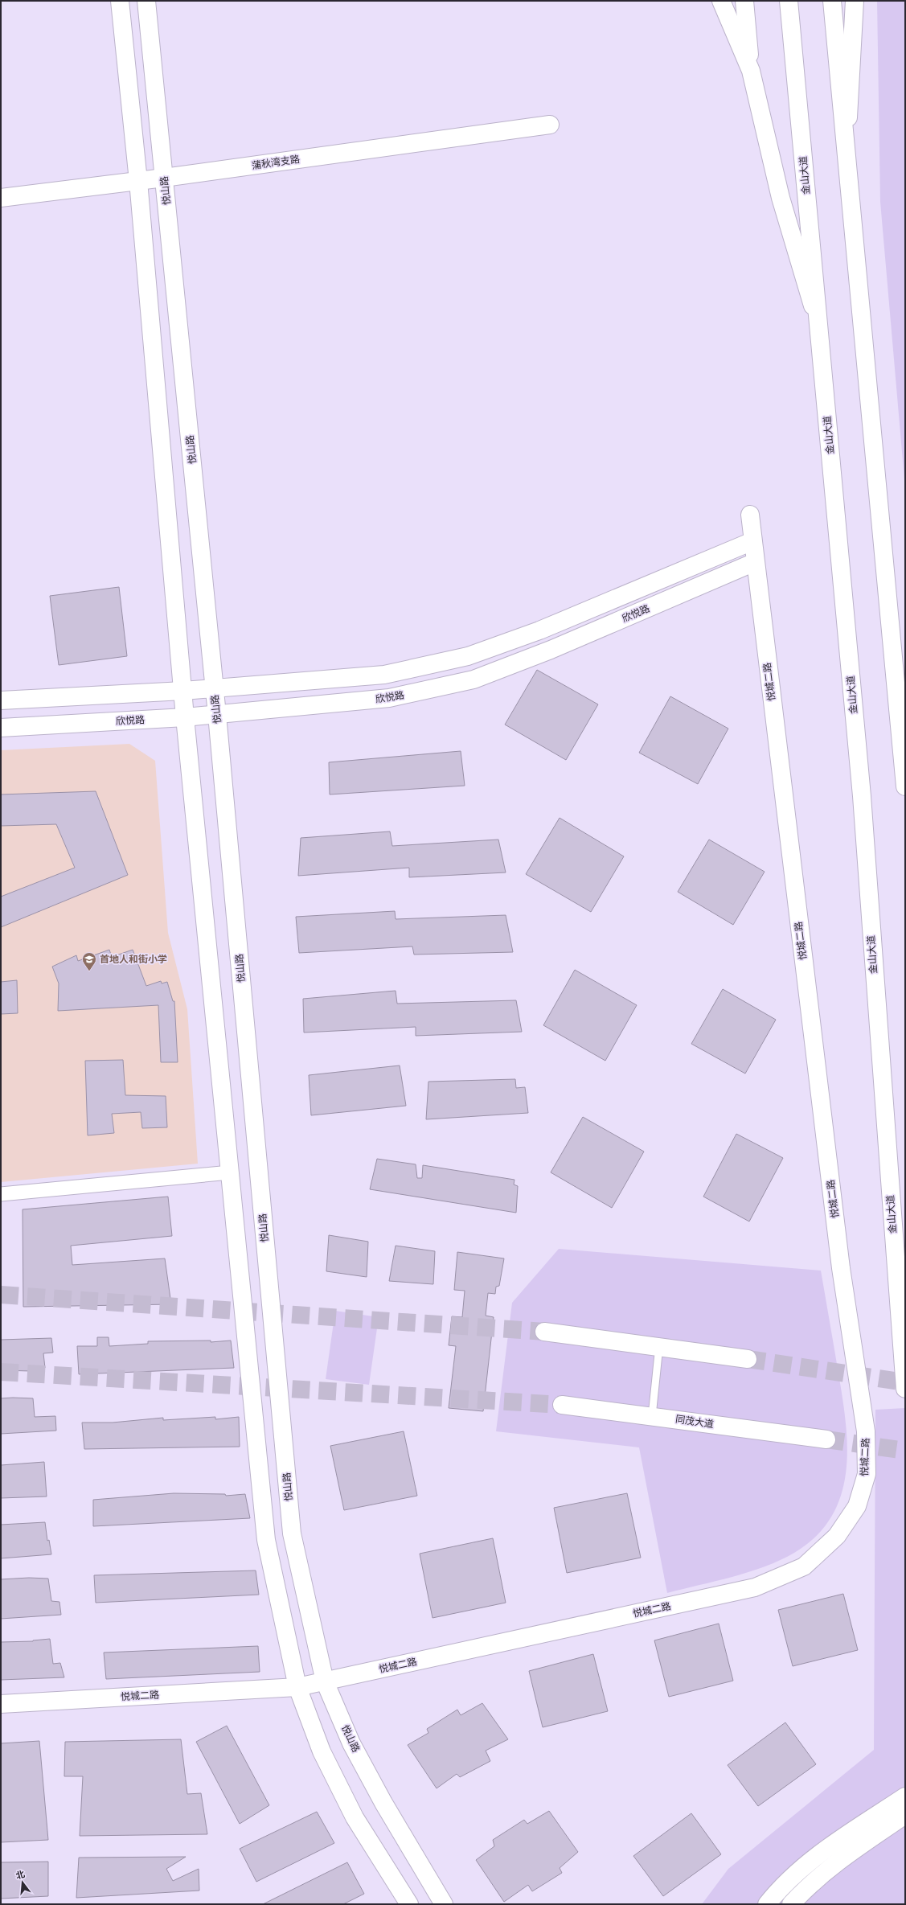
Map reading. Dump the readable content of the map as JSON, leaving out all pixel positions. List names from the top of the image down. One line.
{"streets":{"main road":["蒲秋湾支路","金山大道","悦山路","欣悦路","悦城二路","同茂大道"]},"crossings":[["蒲秋湾支路","悦山路"],["悦山路","欣悦路"],["悦山路","悦城二路"],["欣悦路","悦城二路"]],"places":{"school or university":["首地人和街小学"]},"north":"top"}
